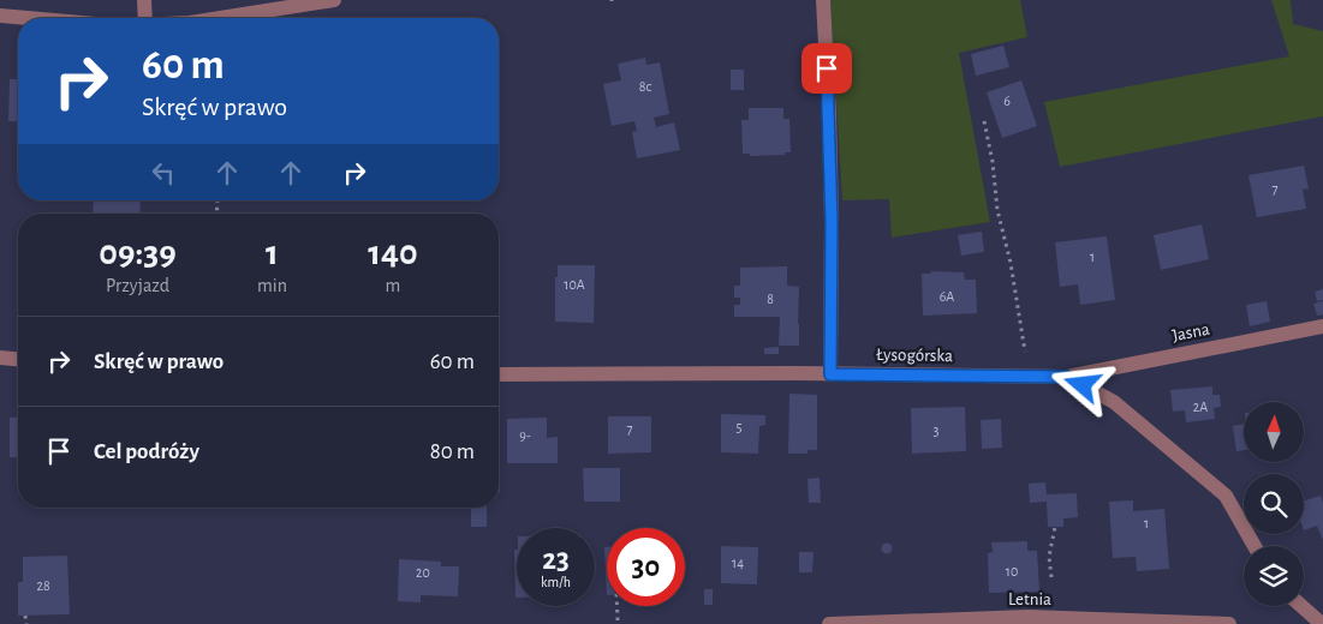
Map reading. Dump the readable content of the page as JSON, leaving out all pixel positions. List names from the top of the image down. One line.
{"streets":{"street":["Jasna","Łysogórska","Letnia"]},"crossings":[["Jasna","Łysogórska"]],"house_numbers":["8c","6","7","1","10A","6A","8","2A","5","7","3","9-","1","14","10","20","28"],"north":"top","page":{"turn":["60 m","Skręć w prawo"],"eta":["09:39","Przyjazd","1","min","140","m"],"list":[{"name":"Skręć w prawo","value":"60 m"},{"name":"Cel podróży","value":"80 m"}],"speed":"23 km/h","limit":"30"}}
